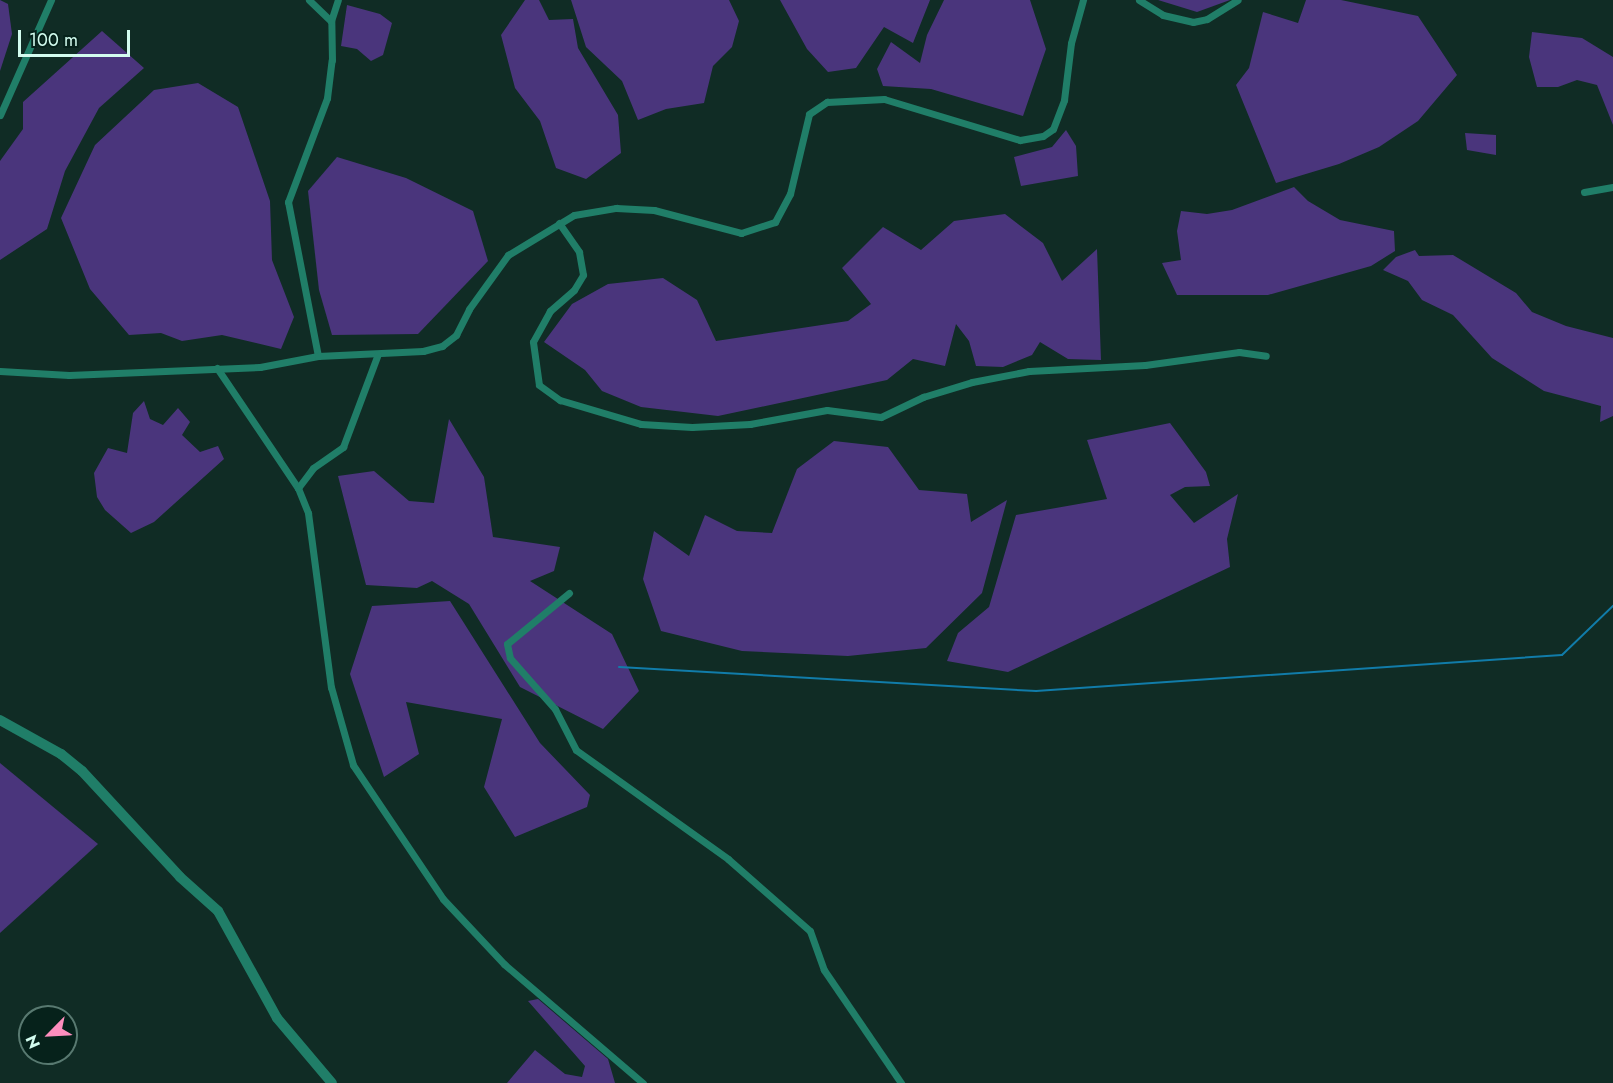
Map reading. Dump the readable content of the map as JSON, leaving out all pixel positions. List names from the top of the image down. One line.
{"scale_bar":"100 m","north":"bottom left"}
